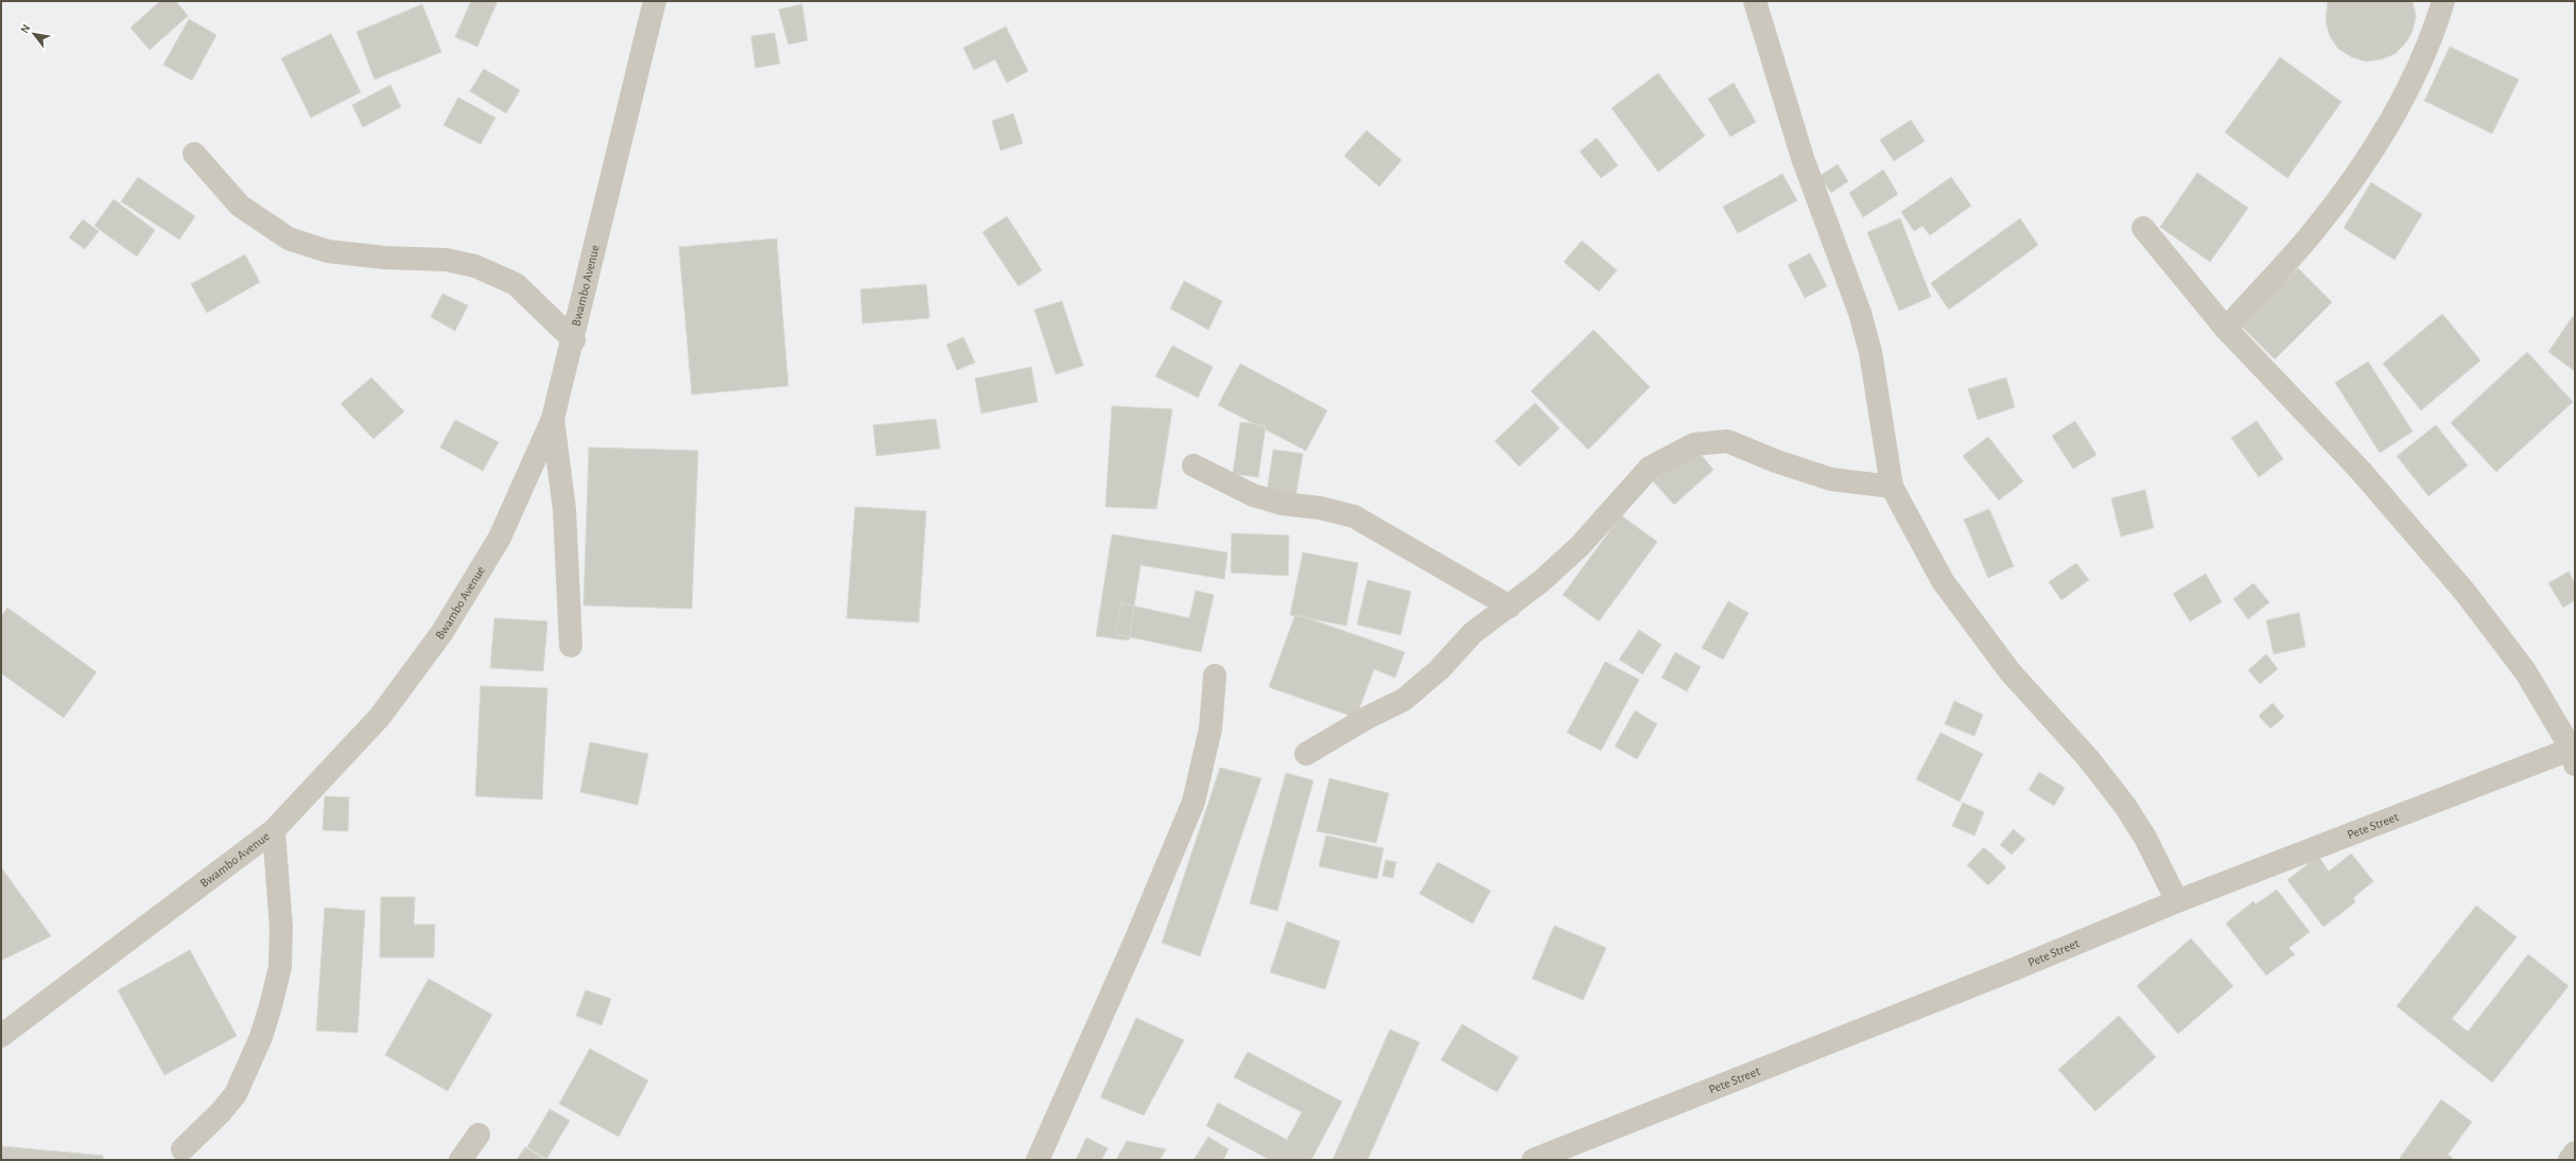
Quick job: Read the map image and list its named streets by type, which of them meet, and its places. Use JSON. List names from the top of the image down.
{
  "streets": {
    "street": ["Bwambo Avenue", "Pete Street"]
  },
  "north": "top left"
}
